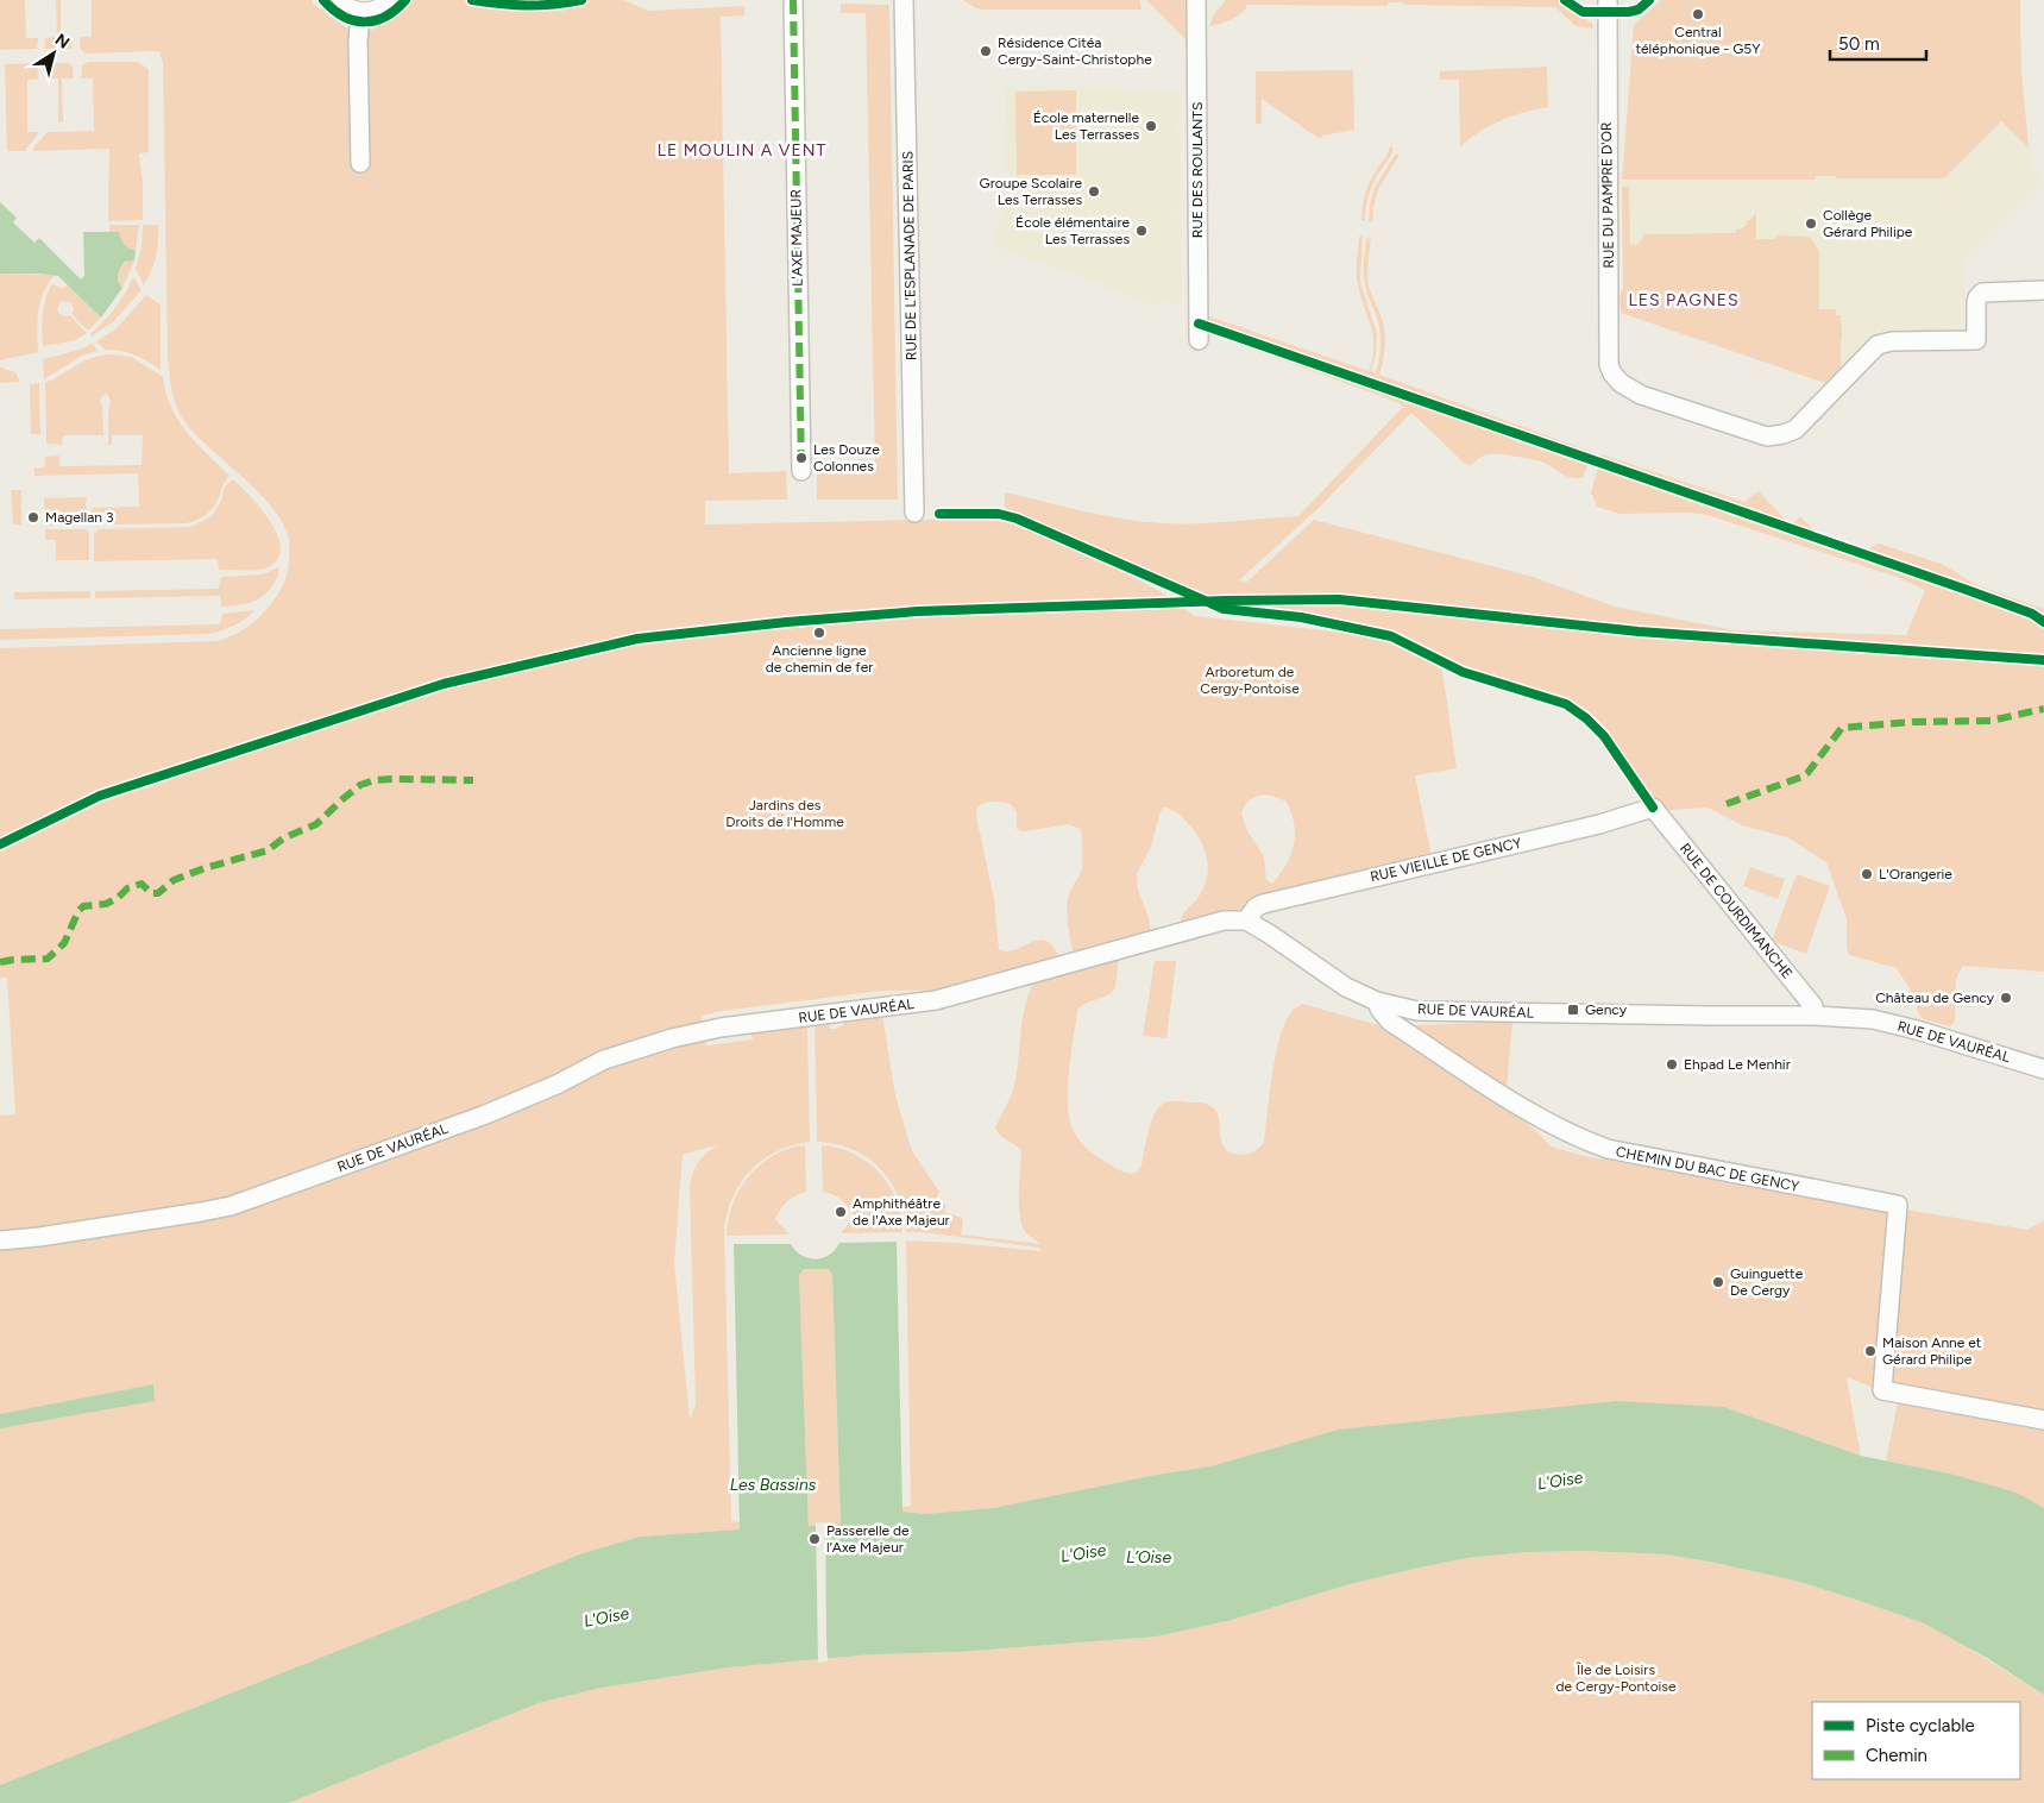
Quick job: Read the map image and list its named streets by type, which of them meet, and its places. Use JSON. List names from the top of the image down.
{
  "streets": {
    "street": [
      "RUE DES ROULANTS",
      "RUE DU PAMPRE D'OR",
      "L'AXE MAJEUR",
      "RUE DE L'ESPLANADE DE PARIS",
      "RUE VIEILLE DE GENCY",
      "RUE DE COURDIMANCHE",
      "RUE DE VAURÉAL",
      "CHEMIN DU BAC DE GENCY"
    ]
  },
  "crossings": [
    ["RUE VIEILLE DE GENCY", "RUE DE COURDIMANCHE"],
    ["RUE VIEILLE DE GENCY", "RUE DE VAURÉAL"],
    ["RUE DE COURDIMANCHE", "RUE DE VAURÉAL"],
    ["RUE DE VAURÉAL", "CHEMIN DU BAC DE GENCY"]
  ],
  "districts": ["LE MOULIN A VENT", "LES PAGNES"],
  "water": ["L'Oise", "Les Bassins", "L’Oise"],
  "parks": ["Arboretum de Cergy‐Pontoise", "Jardins des Droits de l'Homme", "Île de Loisirs de Cergy-Pontoise"],
  "places": {
    "other": [
      "Central téléphonique - G5Y",
      "Résidence Citéa Cergy-Saint-Christophe",
      "École maternelle Les Terrasses",
      "Groupe Scolaire Les Terrasses",
      "Collège Gérard Philipe",
      "École élémentaire Les Terrasses",
      "Les Douze Colonnes",
      "Magellan 3",
      "Ancienne ligne de chemin de fer",
      "L'Orangerie",
      "Château de Gency",
      "Ehpad Le Menhir",
      "Amphithéâtre de l'Axe Majeur",
      "Guinguette De Cergy",
      "Maison Anne et Gérard Philipe",
      "Passerelle de l’Axe Majeur"
    ],
    "transit": ["Gency"]
  },
  "legend": ["Piste cyclable", "Chemin"],
  "scale_bar": "50 m",
  "north": "top right"
}
